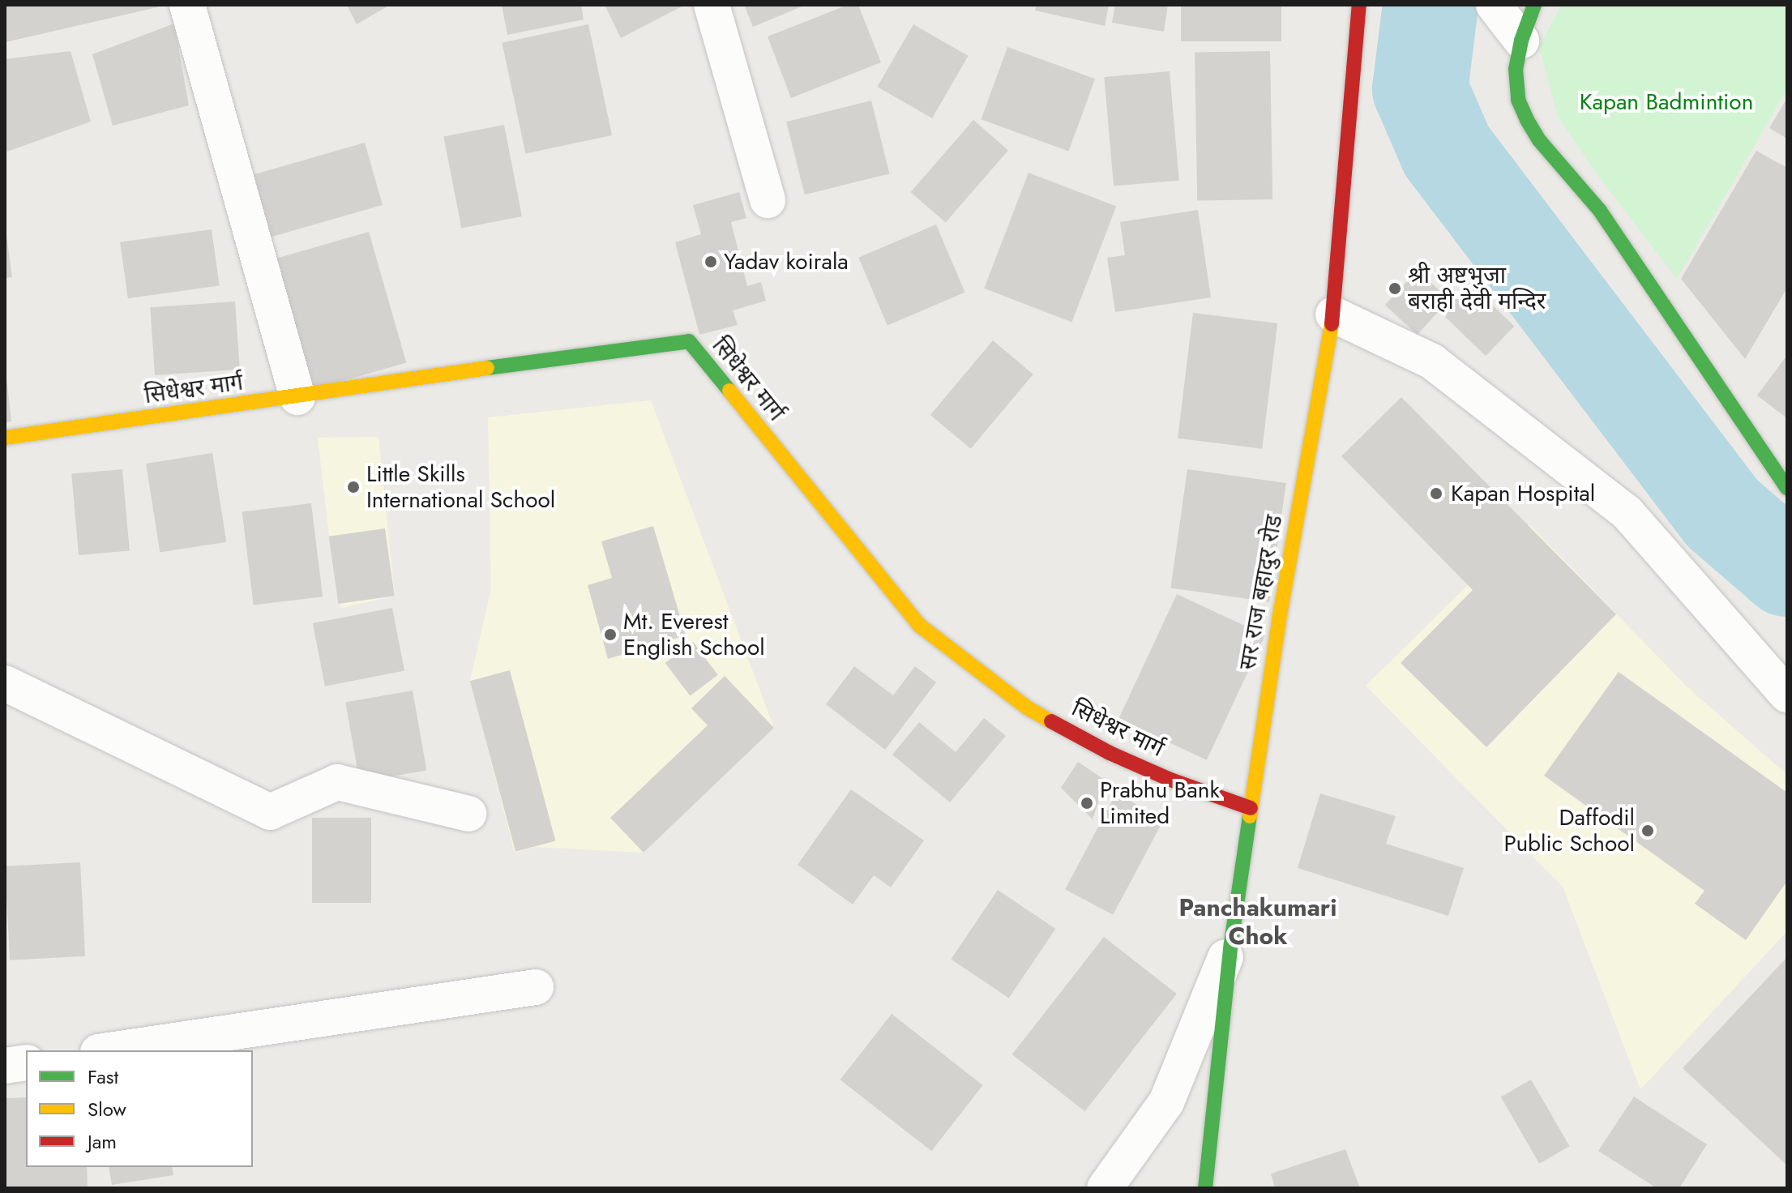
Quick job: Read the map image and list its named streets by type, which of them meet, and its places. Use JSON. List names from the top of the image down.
{
  "streets": {
    "street": ["सिधेश्वर मार्ग", "सर राज बहादुर रोड"]
  },
  "crossings": [
    ["सिधेश्वर मार्ग", "सर राज बहादुर रोड"]
  ],
  "districts": ["Panchakumari Chok"],
  "parks": ["Kapan Badmintion"],
  "places": [
    "Yadav koirala",
    "श्री अष्टभुजा बराही देवी मन्दिर",
    "Little Skills International School",
    "Kapan Hospital",
    "Mt. Everest English School",
    "Prabhu Bank Limited",
    "Daffodil Public School"
  ],
  "legend": ["Fast", "Slow", "Jam"]
}
